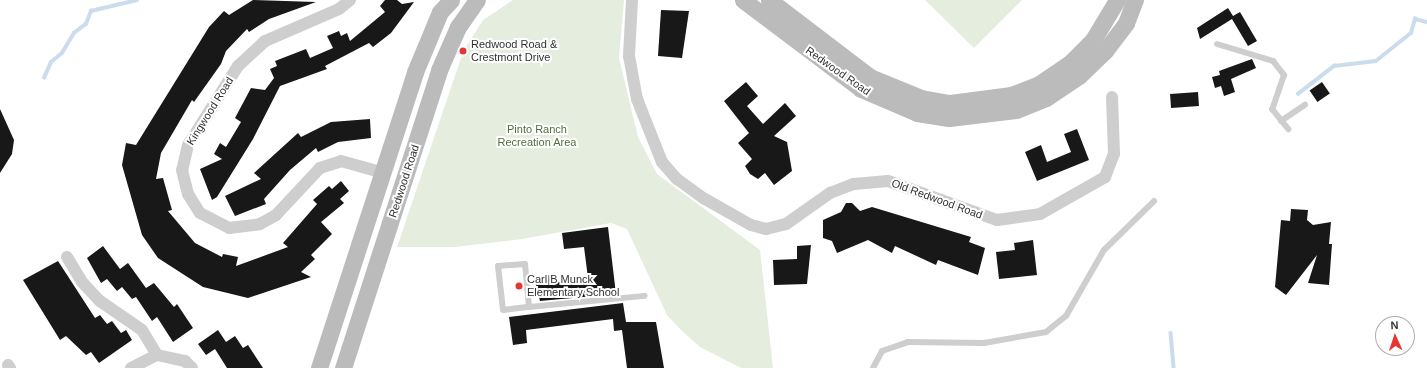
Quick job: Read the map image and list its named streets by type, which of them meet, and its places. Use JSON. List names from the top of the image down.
{
  "streets": {
    "main road": ["Redwood Road"],
    "street": ["Kingwood Road", "Old Redwood Road"]
  },
  "crossings": [
    ["Redwood Road", "Kingwood Road"]
  ],
  "parks": ["Pinto Ranch Recreation Area"],
  "places": ["Redwood Road & Crestmont Drive", "Carl B Munck Elementary School"],
  "north": "top"
}
